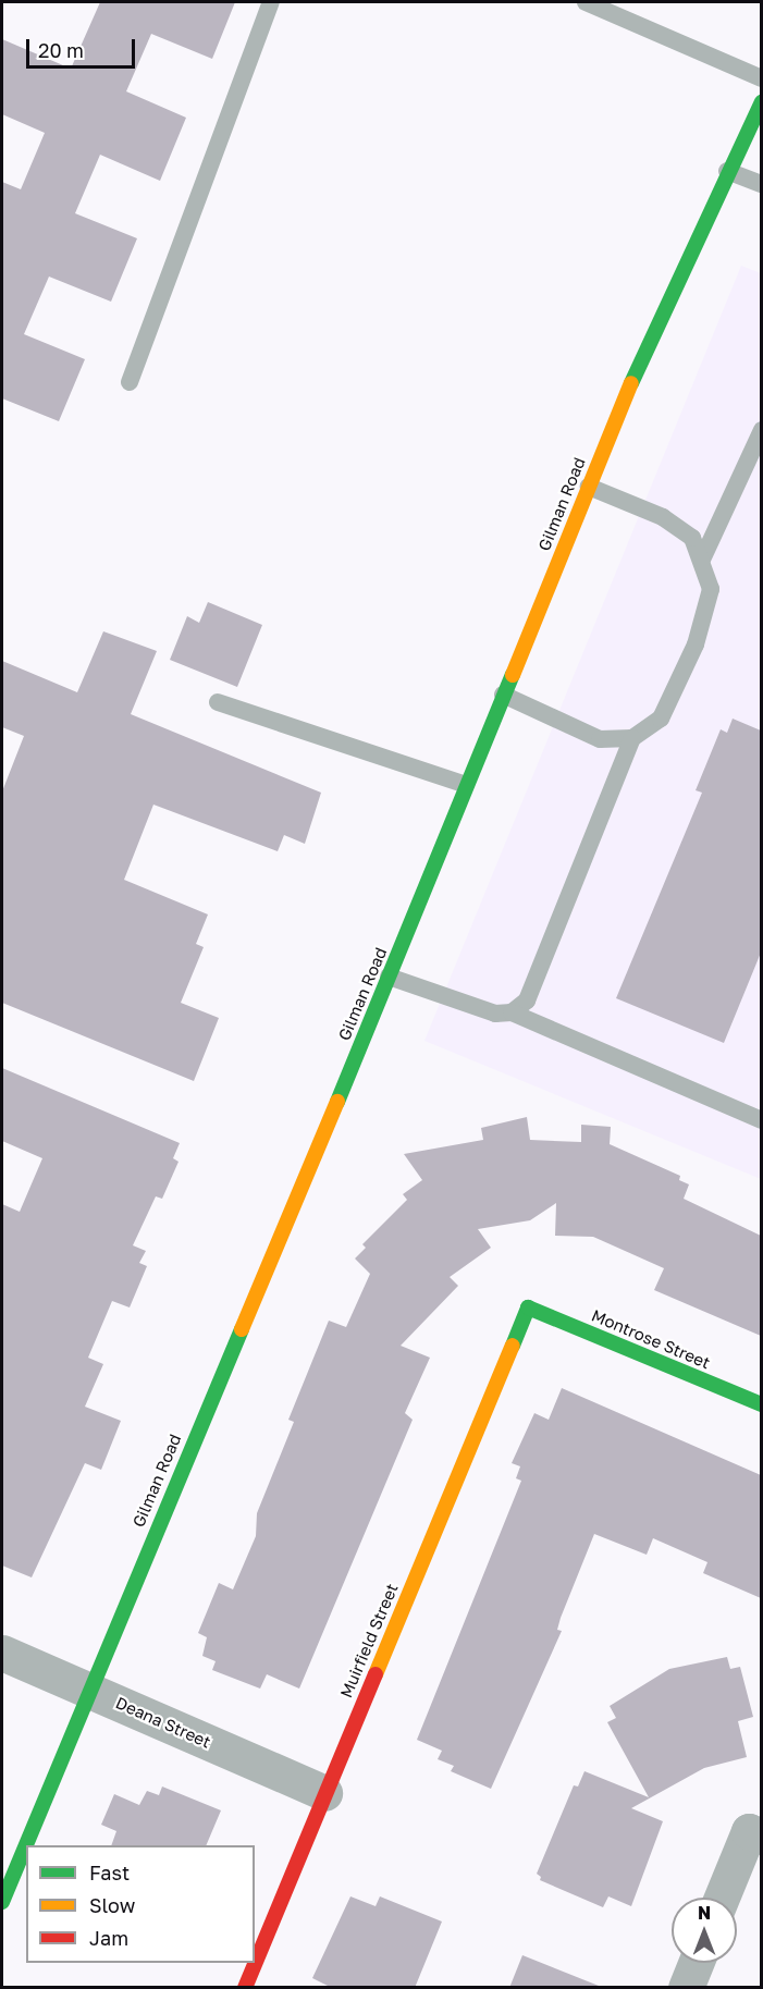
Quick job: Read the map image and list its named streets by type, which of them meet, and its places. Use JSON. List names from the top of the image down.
{
  "streets": {
    "street": [
      "Gilman Road",
      "Montrose Street",
      "Muirfield Street",
      "Deana Street"
    ]
  },
  "crossings": [
    ["Gilman Road", "Deana Street"],
    ["Montrose Street", "Muirfield Street"],
    ["Muirfield Street", "Deana Street"]
  ],
  "legend": ["Fast", "Slow", "Jam"],
  "scale_bar": "20 m",
  "north": "top"
}
